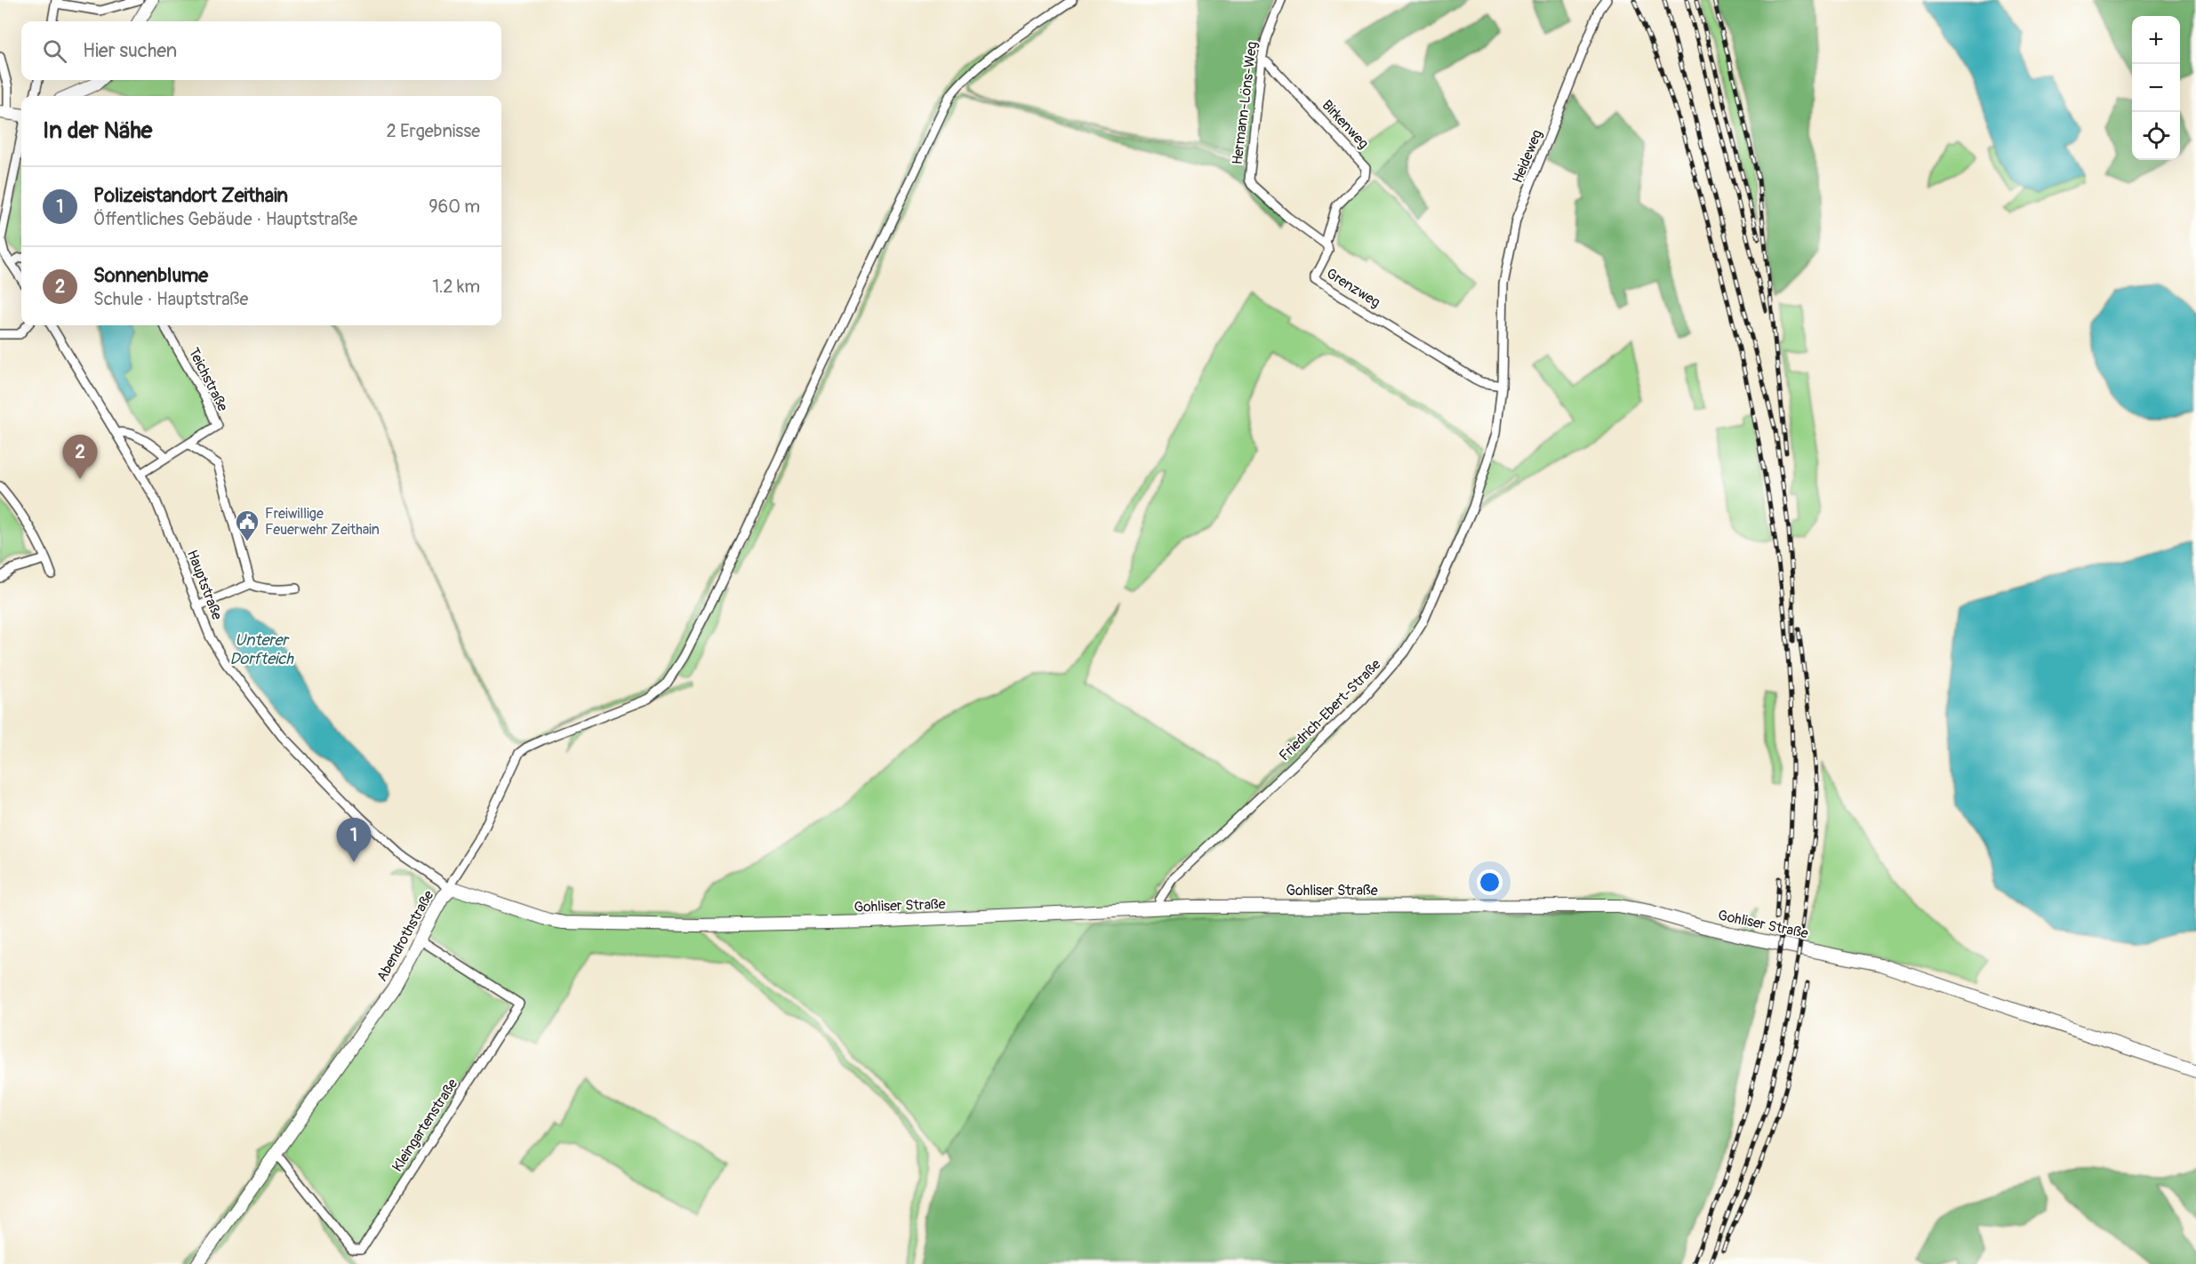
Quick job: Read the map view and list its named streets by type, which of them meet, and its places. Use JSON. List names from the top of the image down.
{
  "streets": {
    "main road": ["Gohliser Straße", "Abendrothstraße"],
    "street": [
      "Hermann-Löns-Weg",
      "Birkenweg",
      "Heideweg",
      "Grenzweg",
      "Teichstraße",
      "Hauptstraße",
      "Friedrich-Ebert-Straße",
      "Kleingartenstraße"
    ]
  },
  "crossings": [
    ["Hermann-Löns-Weg", "Birkenweg"],
    ["Hermann-Löns-Weg", "Grenzweg"],
    ["Birkenweg", "Grenzweg"],
    ["Heideweg", "Friedrich-Ebert-Straße"],
    ["Grenzweg", "Friedrich-Ebert-Straße"],
    ["Teichstraße", "Hauptstraße"],
    ["Hauptstraße", "Gohliser Straße"],
    ["Hauptstraße", "Abendrothstraße"],
    ["Friedrich-Ebert-Straße", "Gohliser Straße"],
    ["Gohliser Straße", "Abendrothstraße"],
    ["Abendrothstraße", "Kleingartenstraße"]
  ],
  "water": ["Unterer Dorfteich"],
  "places": {
    "public building": ["Freiwillige Feuerwehr Zeithain"]
  },
  "page": {
    "map_buttons": ["+", "−"],
    "search": "Hier suchen",
    "heading": ["In der Nähe", "2 Ergebnisse"],
    "list": [
      {
        "mark": "1",
        "name": "Polizeistandort Zeithain",
        "note": "Öffentliches Gebäude · Hauptstraße",
        "value": "960 m"
      },
      {
        "mark": "2",
        "name": "Sonnenblume",
        "note": "Schule · Hauptstraße",
        "value": "1.2 km"
      }
    ],
    "pins": ["2", "1"]
  }
}
